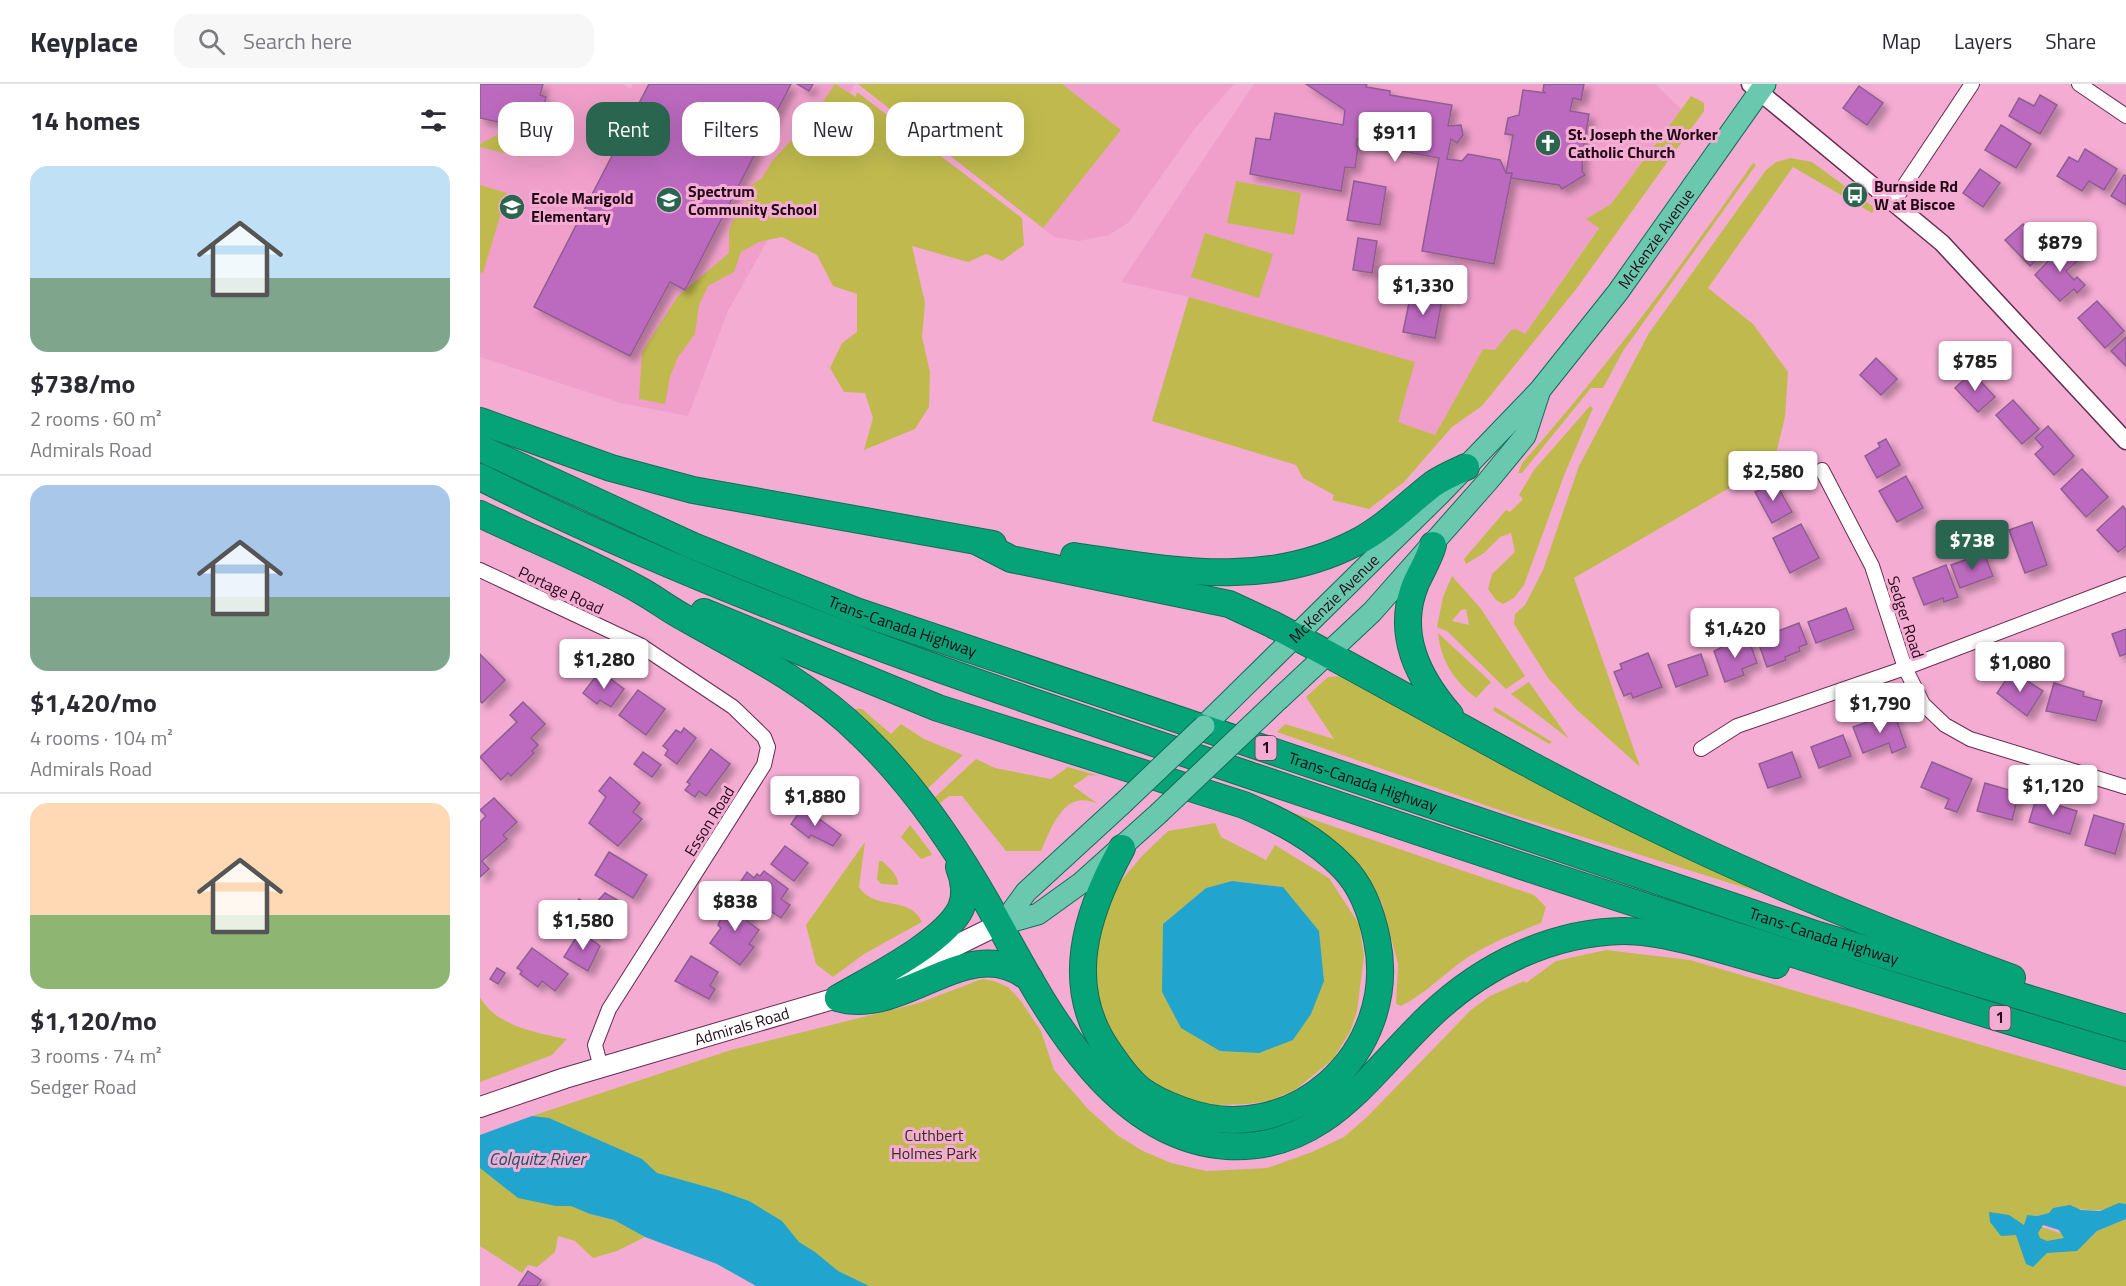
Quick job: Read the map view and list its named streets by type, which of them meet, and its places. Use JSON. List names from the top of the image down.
{
  "streets": {
    "highway": ["Trans-Canada Highway", "1"],
    "main road": ["McKenzie Avenue", "Admirals Road"],
    "street": ["Portage Road", "Sedger Road", "Esson Road"]
  },
  "crossings": [
    ["McKenzie Avenue", "Admirals Road"],
    ["Portage Road", "Esson Road"],
    ["Esson Road", "Admirals Road"]
  ],
  "water": ["Colquitz River"],
  "parks": ["Cuthbert Holmes Park"],
  "places": {
    "church": ["St. Joseph the Worker Catholic Church"],
    "bus stop": ["Burnside Rd W at Biscoe"],
    "school or university": ["Spectrum Community School", "Ecole Marigold Elementary"]
  },
  "page": {
    "header": "Keyplace",
    "search": "Search here",
    "nav": ["Map", "Layers", "Share"],
    "heading": "14 homes",
    "chip": [
      "Buy",
      "Rent",
      "Filters",
      "New",
      "Apartment"
    ],
    "price": [
      "$911",
      "$879",
      "$1,330",
      "$785",
      "$2,580",
      "$738",
      "$1,420",
      "$1,280",
      "$1,080",
      "$1,790",
      "$1,120",
      "$1,880",
      "$838",
      "$1,580"
    ],
    "list": [
      {
        "name": "$738/mo",
        "note": "2 rooms · 60 m² · Admirals Road"
      },
      {
        "name": "$1,420/mo",
        "note": "4 rooms · 104 m² · Admirals Road"
      },
      {
        "name": "$1,120/mo",
        "note": "3 rooms · 74 m² · Sedger Road"
      }
    ]
  }
}
